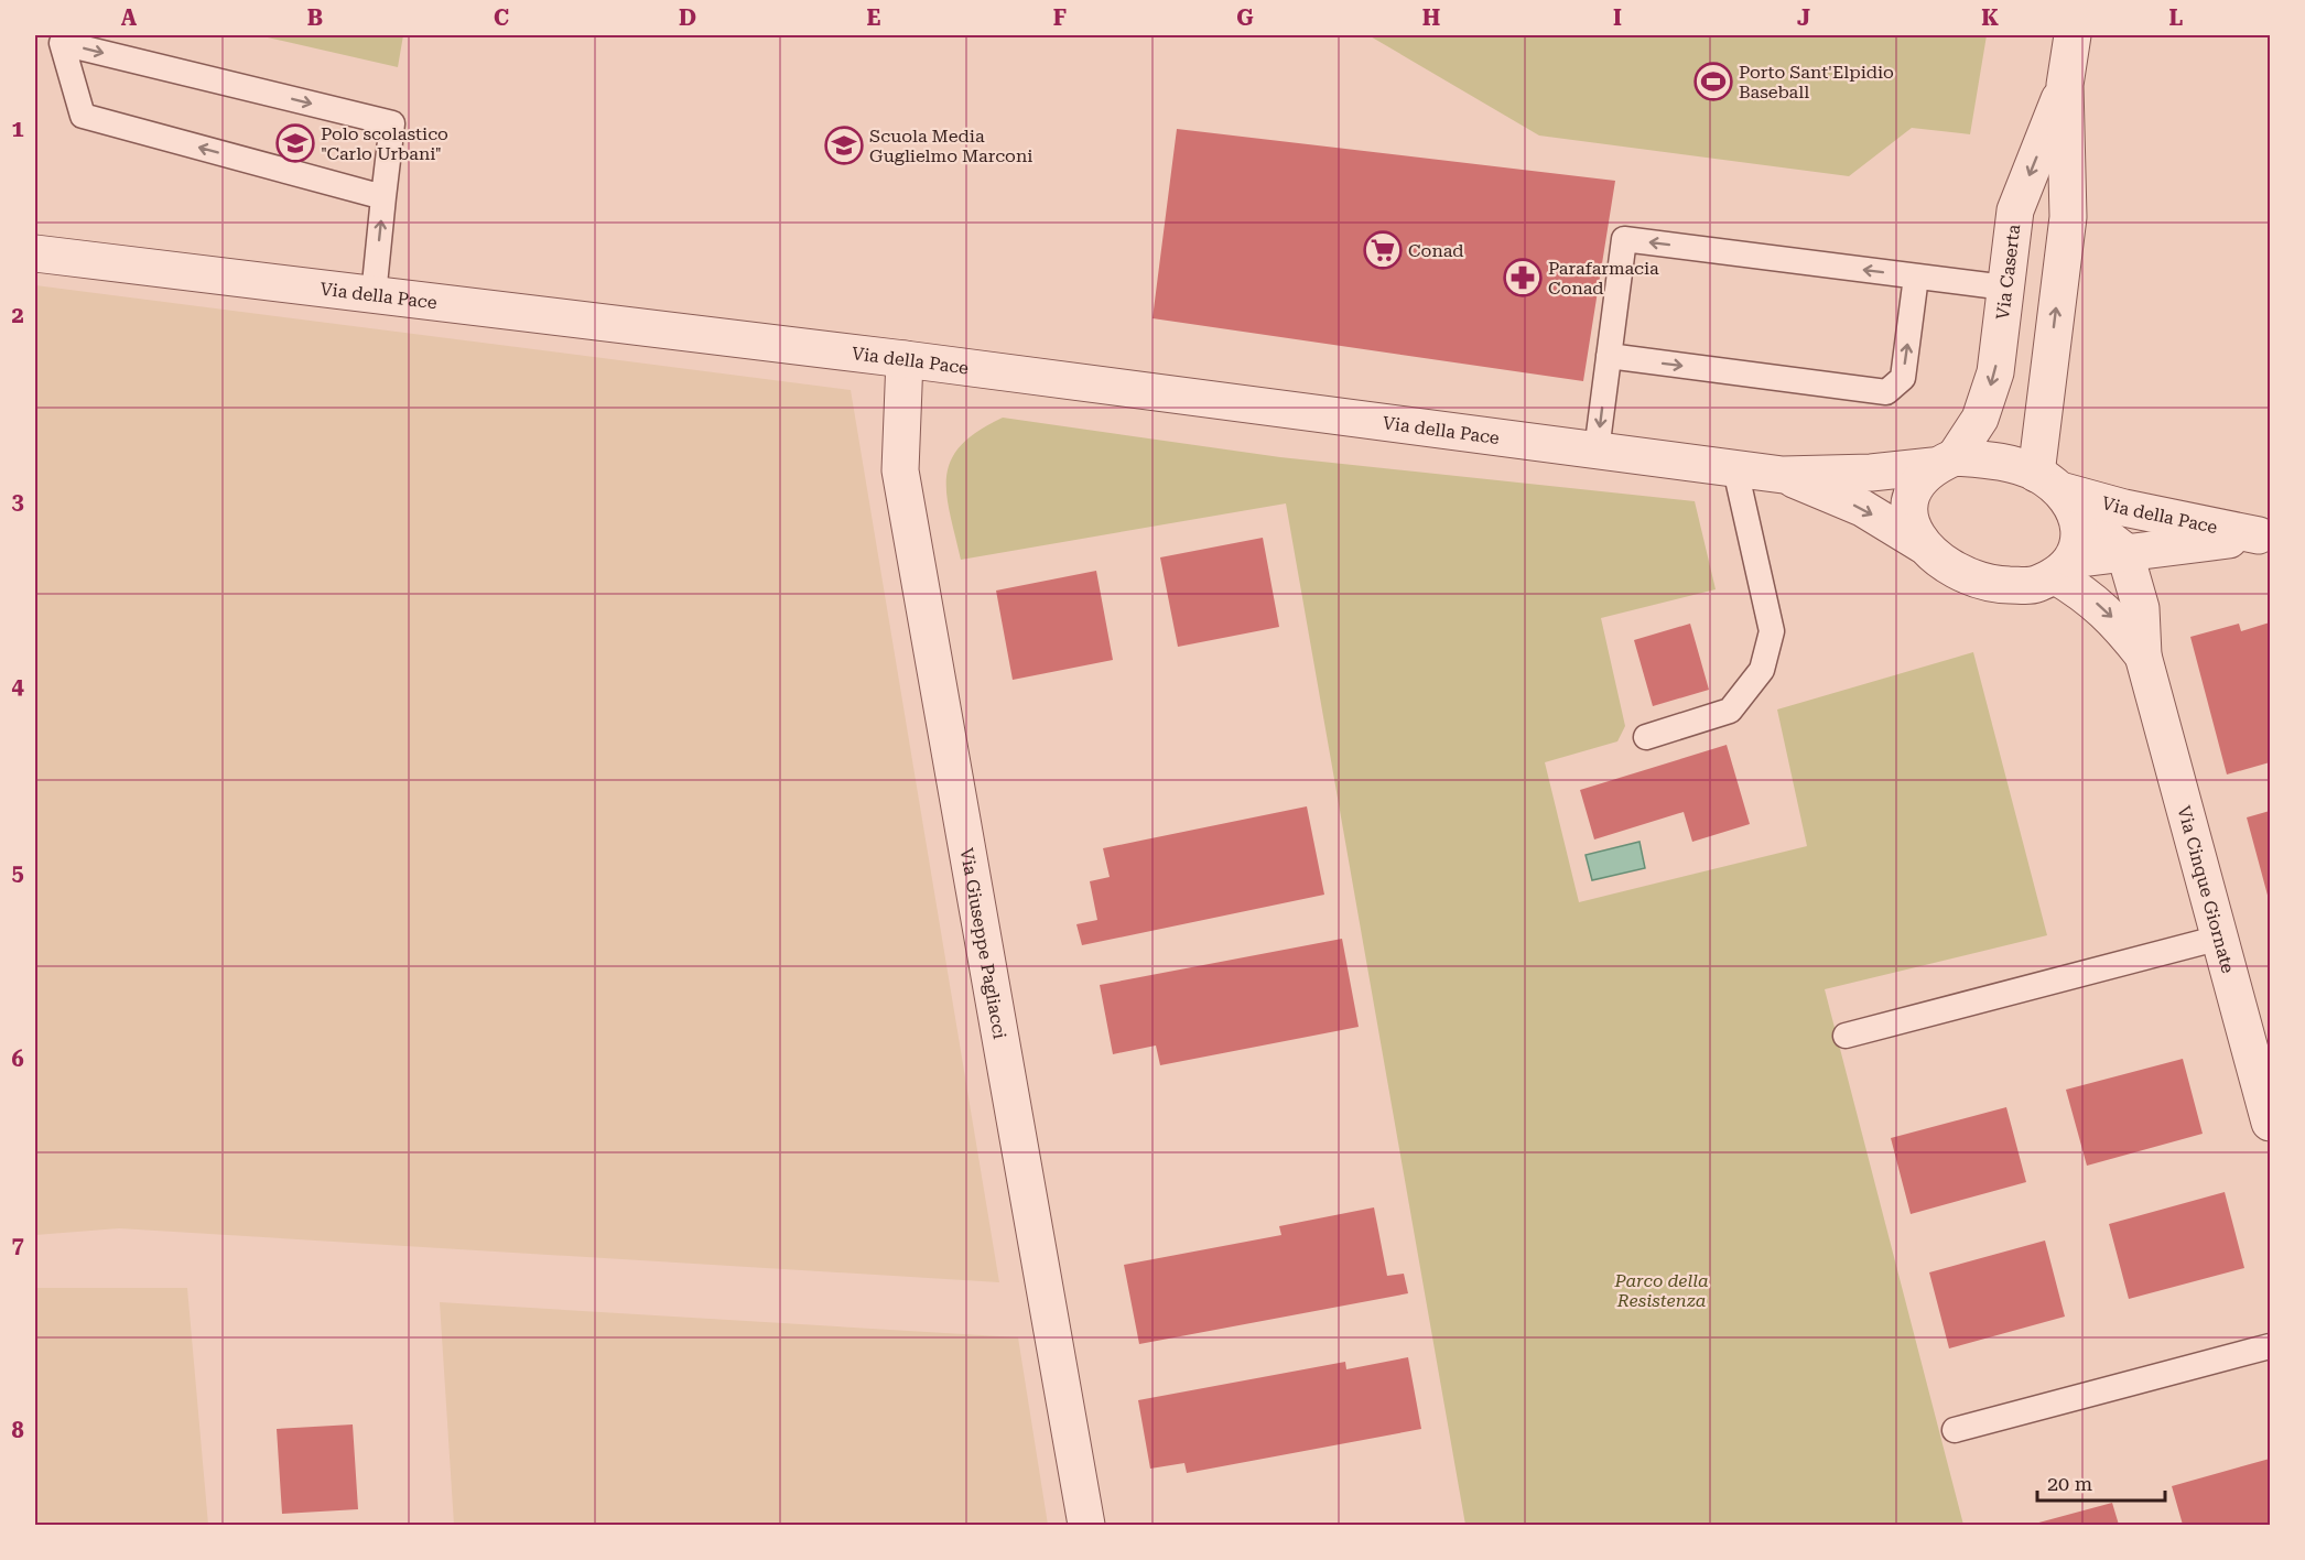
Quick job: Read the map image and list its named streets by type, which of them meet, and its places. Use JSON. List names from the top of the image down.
{
  "streets": {
    "street": [
      "Via Caserta",
      "Via della Pace",
      "Via Cinque Giornate",
      "Via Giuseppe Pagliacci"
    ]
  },
  "crossings": [
    ["Via Caserta", "Via della Pace"],
    ["Via Caserta", "Via Cinque Giornate"],
    ["Via della Pace", "Via Cinque Giornate"],
    ["Via della Pace", "Via Giuseppe Pagliacci"]
  ],
  "parks": ["Parco della Resistenza"],
  "places": {
    "sports": ["Porto Sant'Elpidio Baseball"],
    "school or university": ["Polo scolastico \"Carlo Urbani\"", "Scuola Media Guglielmo Marconi"],
    "supermarket": ["Conad"],
    "pharmacy": ["Parafarmacia Conad"]
  },
  "scale_bar": "20 m",
  "grid": {
    "columns": [
      "A",
      "B",
      "C",
      "D",
      "E",
      "F",
      "G",
      "H",
      "I",
      "J",
      "K",
      "L"
    ],
    "rows": [
      "1",
      "2",
      "3",
      "4",
      "5",
      "6",
      "7",
      "8"
    ]
  }
}
